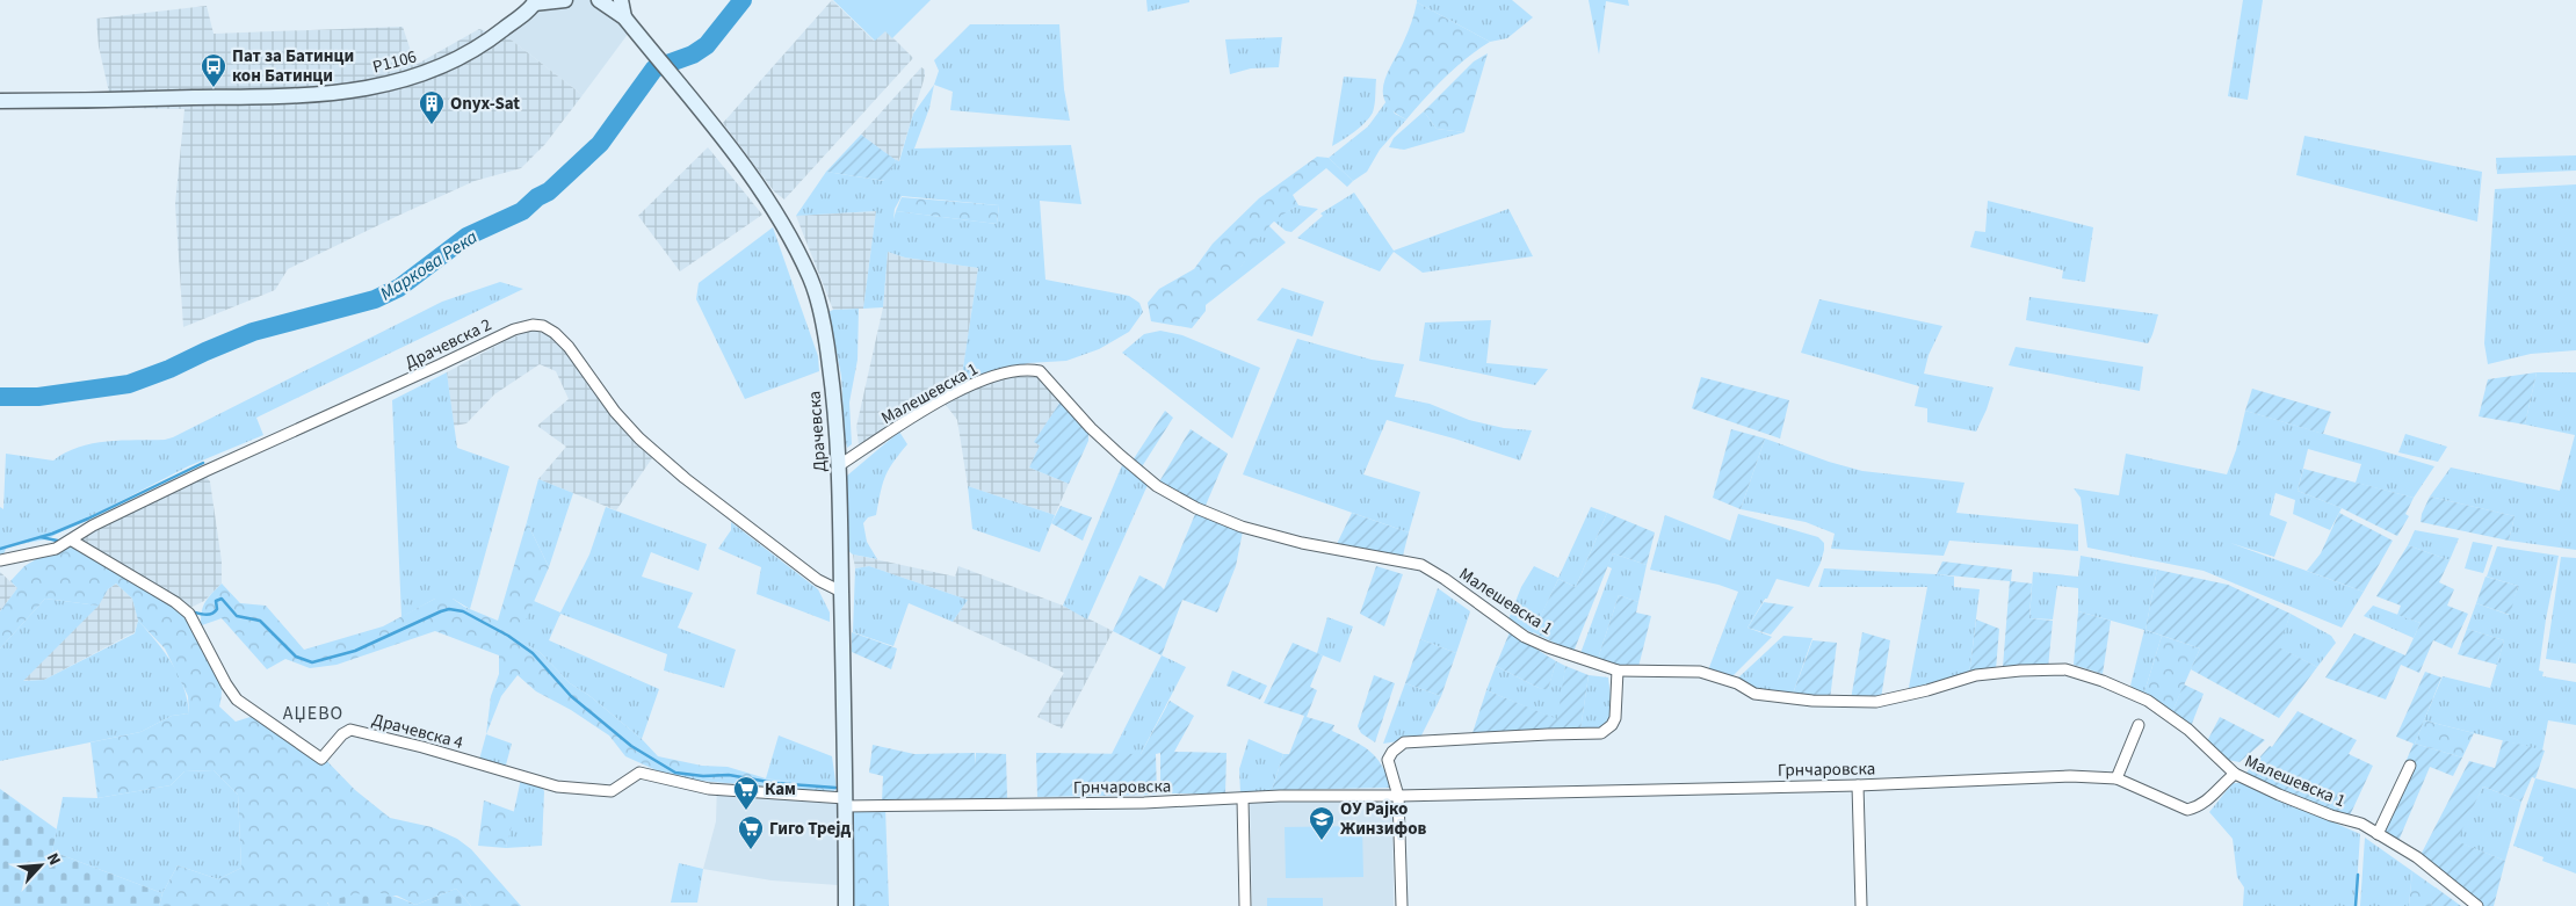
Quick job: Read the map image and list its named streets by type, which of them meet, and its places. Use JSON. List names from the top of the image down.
{
  "streets": {
    "main road": ["P1106", "Драчевска"],
    "street": [
      "Драчевска 2",
      "Малешевска 1",
      "Драчевска 4",
      "Грнчаровска"
    ]
  },
  "crossings": [
    ["Драчевска 2", "Драчевска"],
    ["Драчевска 2", "Драчевска 4"],
    ["Малешевска 1", "Драчевска"],
    ["Малешевска 1", "Грнчаровска"],
    ["Драчевска", "Драчевска 4"],
    ["Драчевска", "Грнчаровска"],
    ["Драчевска 4", "Грнчаровска"]
  ],
  "districts": ["АЏЕВО"],
  "water": ["Маркова Река"],
  "places": {
    "bus stop": ["Пат за Батинци кон Батинци"],
    "building": ["Onyx-Sat"],
    "supermarket": ["Кам", "Гиго Трејд"],
    "school or university": ["ОУ Рајко Жинзифов"]
  },
  "north": "top right"
}
